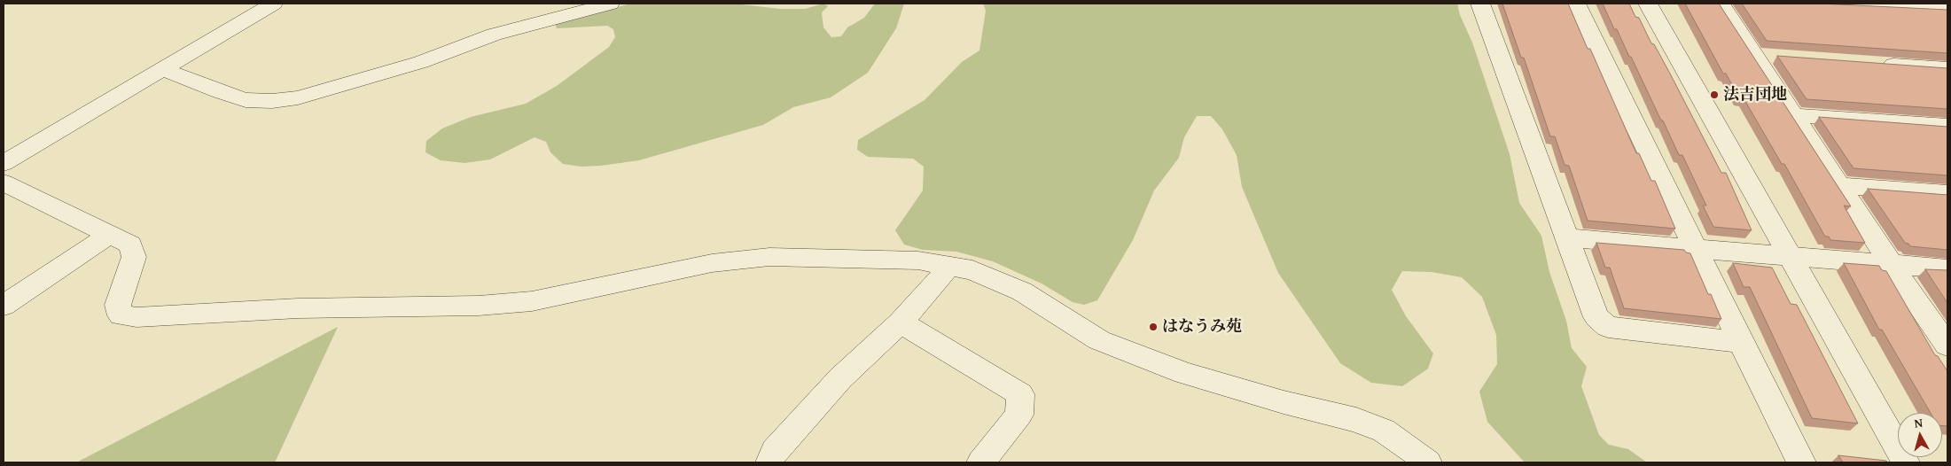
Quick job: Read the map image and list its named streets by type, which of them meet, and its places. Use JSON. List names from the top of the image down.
{
  "places": ["法吉団地", "はなうみ苑"],
  "north": "top"
}
